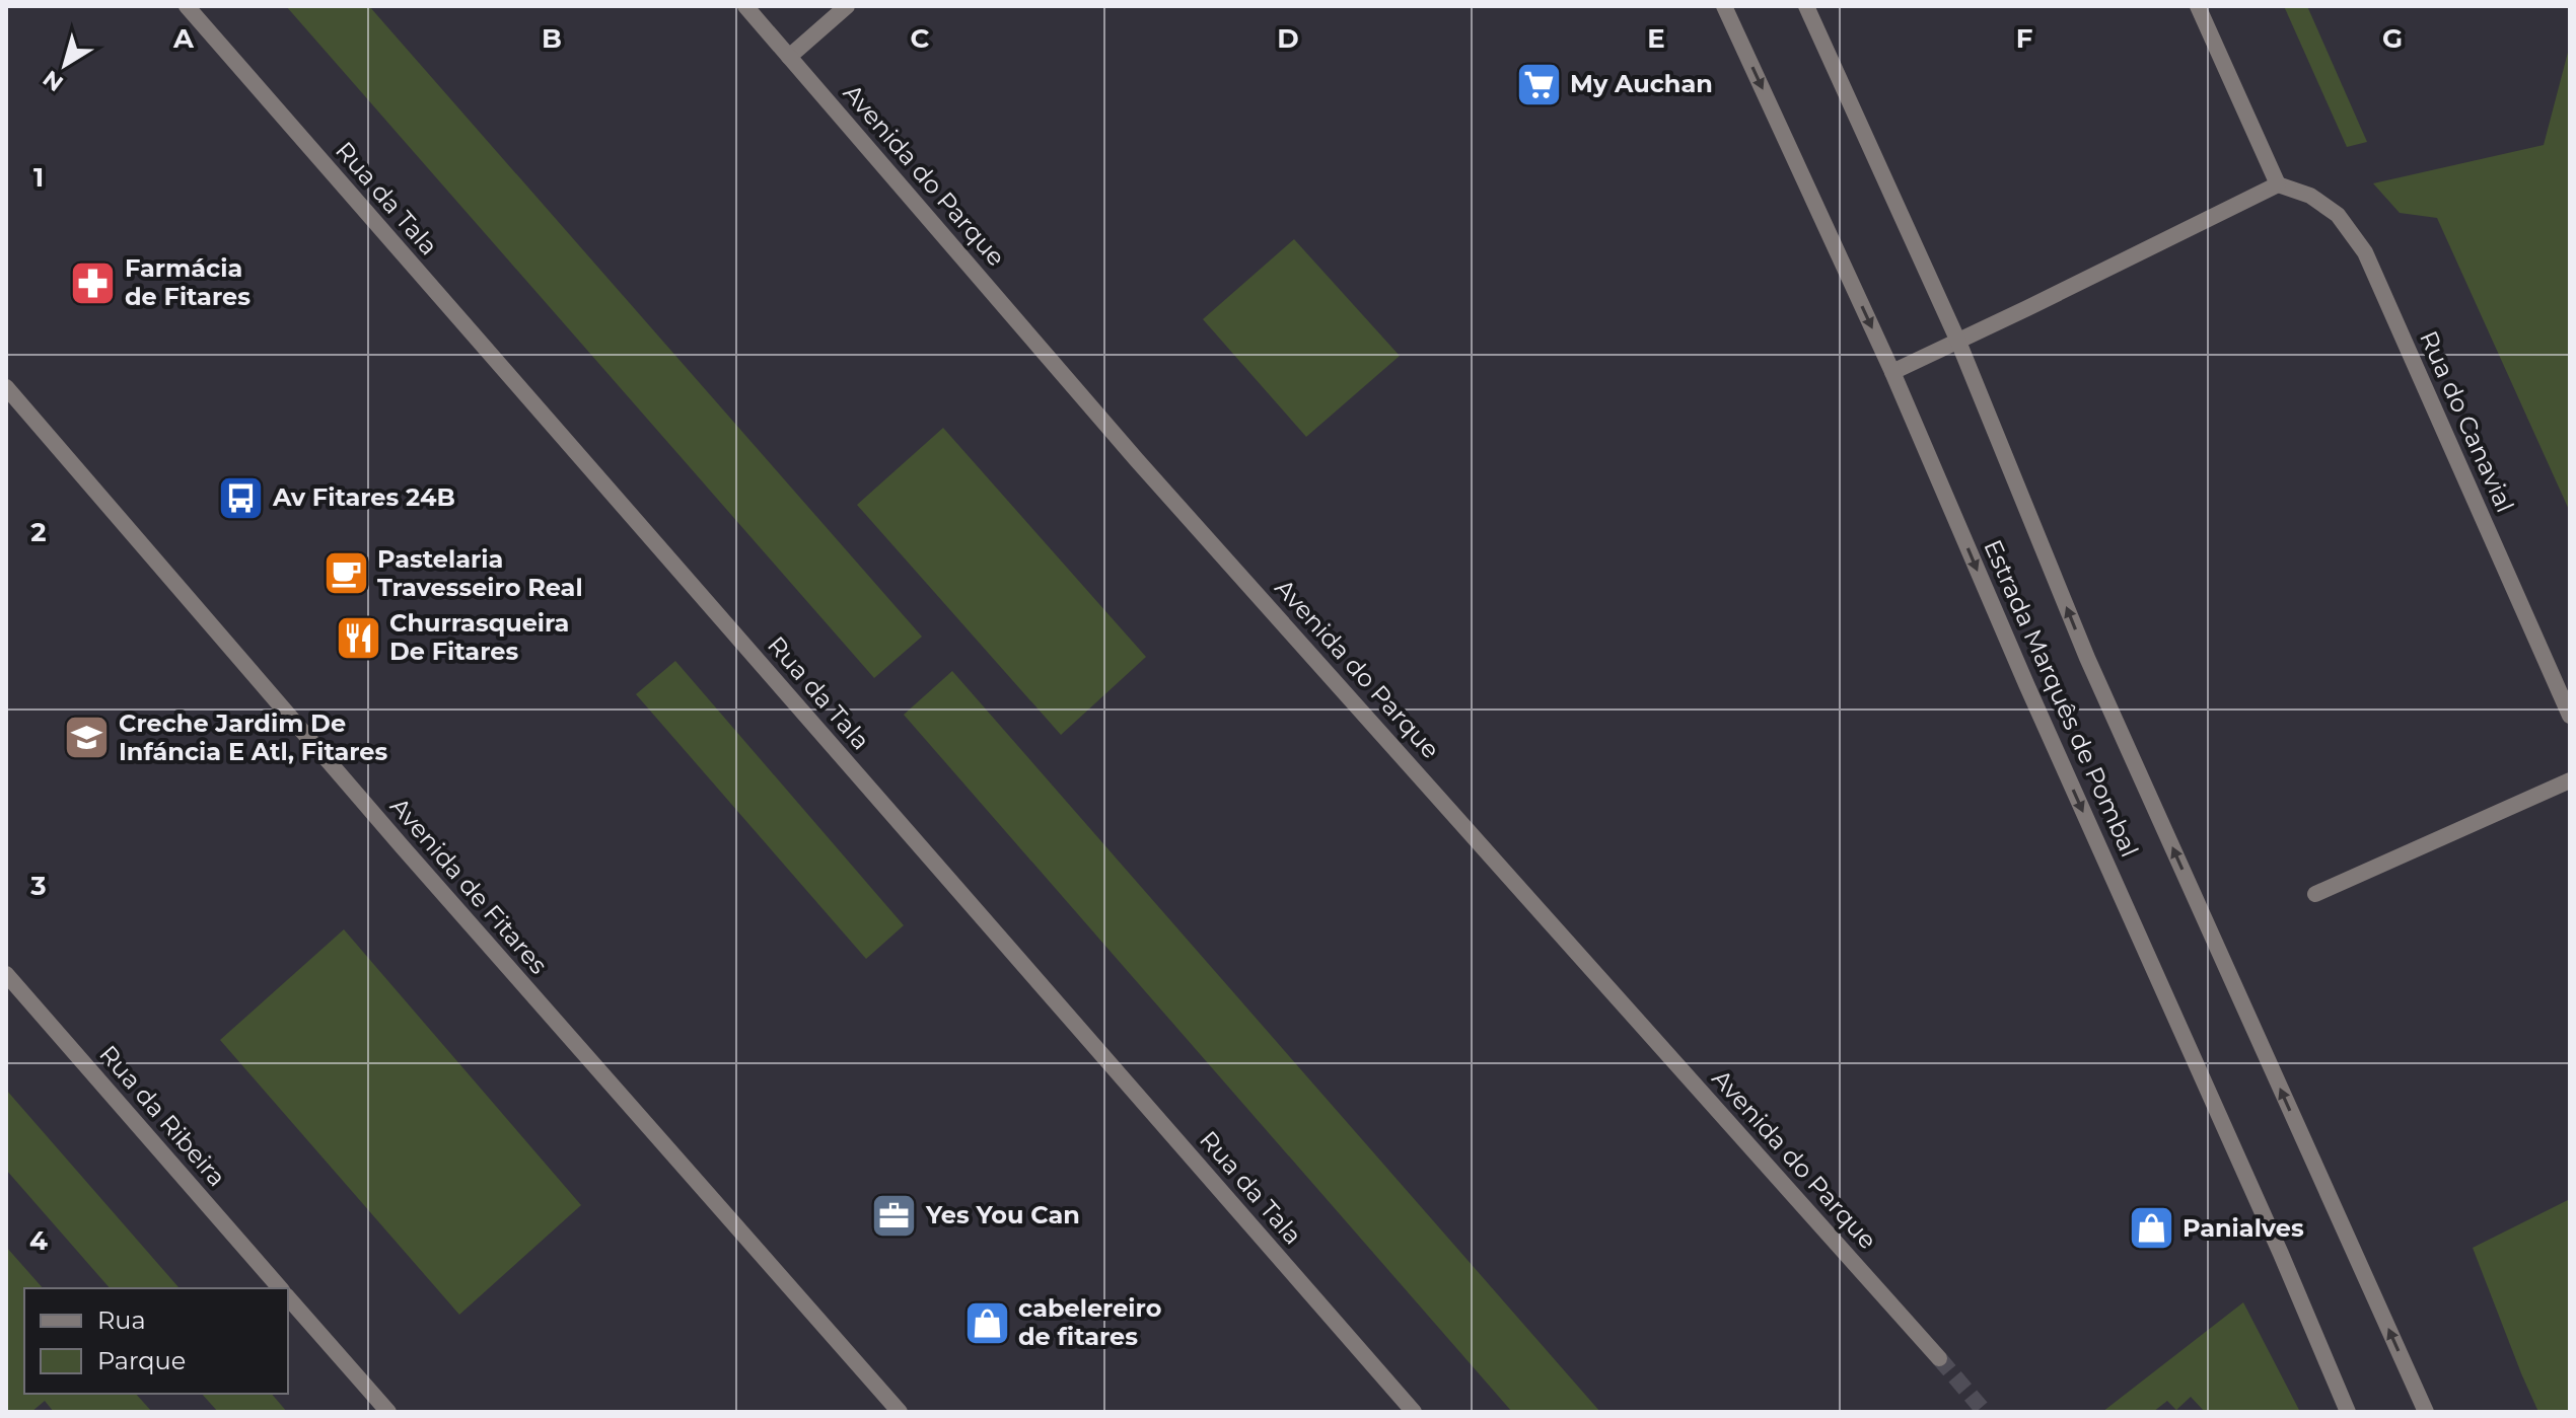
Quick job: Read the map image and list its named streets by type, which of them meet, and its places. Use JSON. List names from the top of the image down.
{
  "streets": {
    "street": [
      "Avenida do Parque",
      "Rua da Tala",
      "Rua do Canavial",
      "Estrada Marquês de Pombal",
      "Avenida de Fitares",
      "Rua da Ribeira"
    ]
  },
  "places": {
    "supermarket": ["My Auchan"],
    "pharmacy": ["Farmácia de Fitares"],
    "bus stop": ["Av Fitares 24B"],
    "cafe": ["Pastelaria Travesseiro Real"],
    "restaurant": ["Churrasqueira De Fitares"],
    "school or university": ["Creche Jardim De Infáncia E Atl, Fitares"],
    "office": ["Yes You Can"],
    "shop": ["Panialves", "cabelereiro de fitares"]
  },
  "legend": ["Rua", "Parque"],
  "north": "bottom left",
  "grid": {
    "columns": [
      "A",
      "B",
      "C",
      "D",
      "E",
      "F",
      "G"
    ],
    "rows": [
      "1",
      "2",
      "3",
      "4"
    ]
  }
}
